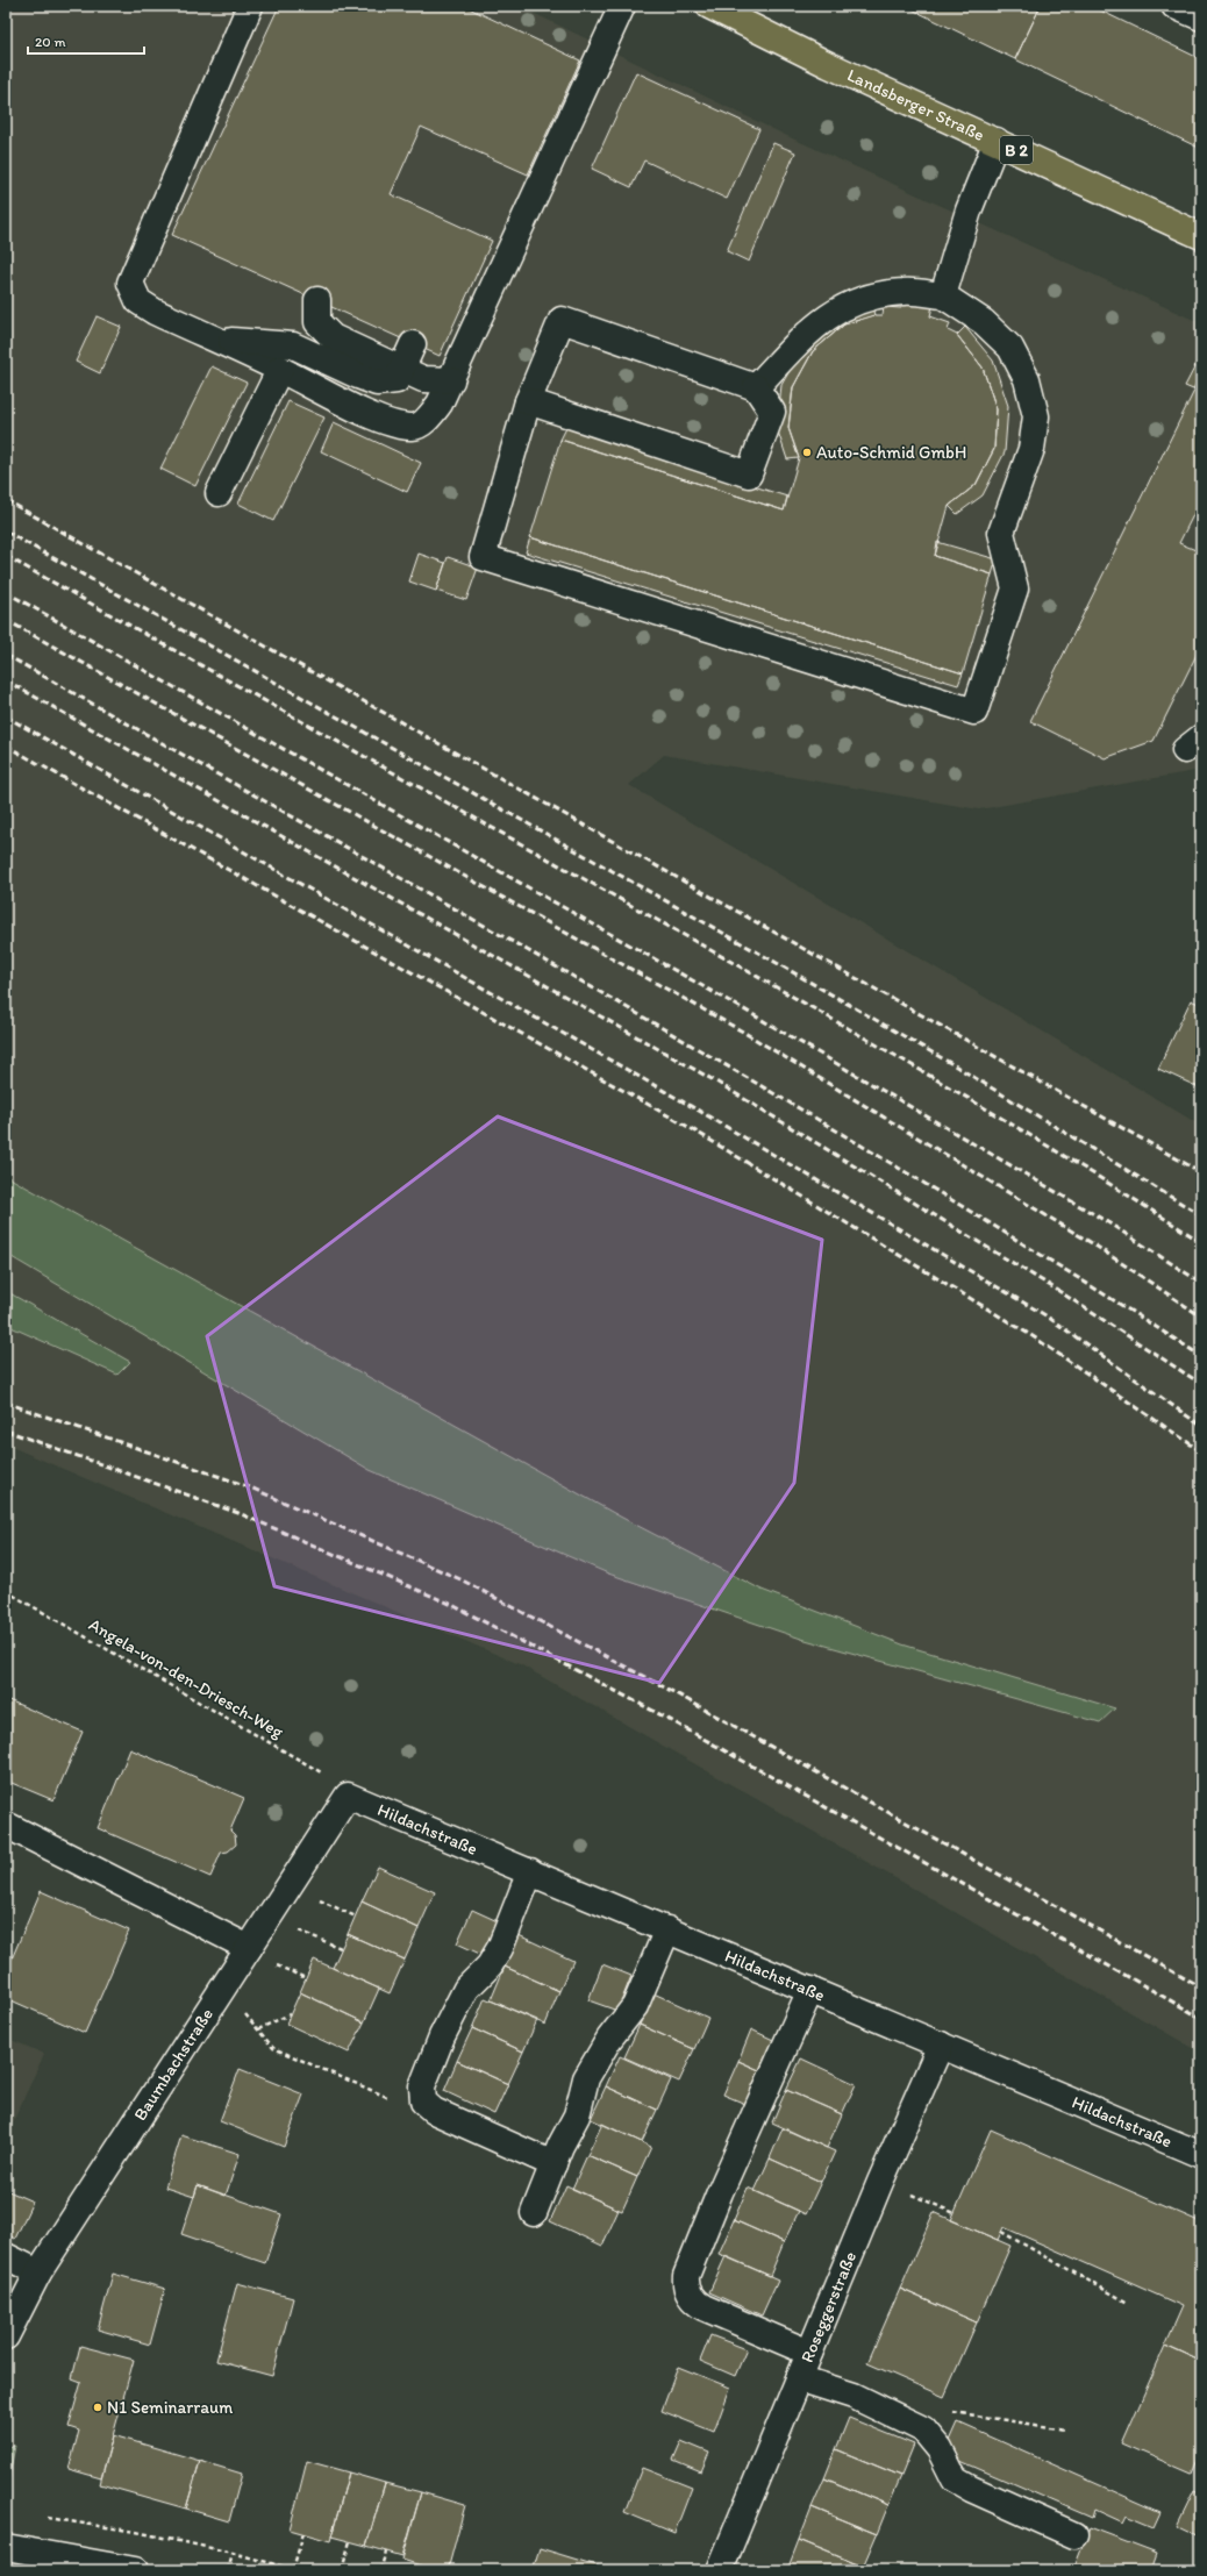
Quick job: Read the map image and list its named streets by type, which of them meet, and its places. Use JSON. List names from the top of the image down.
{
  "streets": {
    "main road": ["Landsberger Straße", "B 2"],
    "street": ["Hildachstraße", "Baumbachstraße", "Roseggerstraße"],
    "path": ["Angela-von-den-Driesch-Weg"]
  },
  "crossings": [
    ["Angela-von-den-Driesch-Weg", "Hildachstraße"],
    ["Angela-von-den-Driesch-Weg", "Baumbachstraße"],
    ["Hildachstraße", "Baumbachstraße"],
    ["Hildachstraße", "Roseggerstraße"]
  ],
  "places": ["Auto-Schmid GmbH", "N1 Seminarraum"],
  "scale_bar": "20 m"
}
